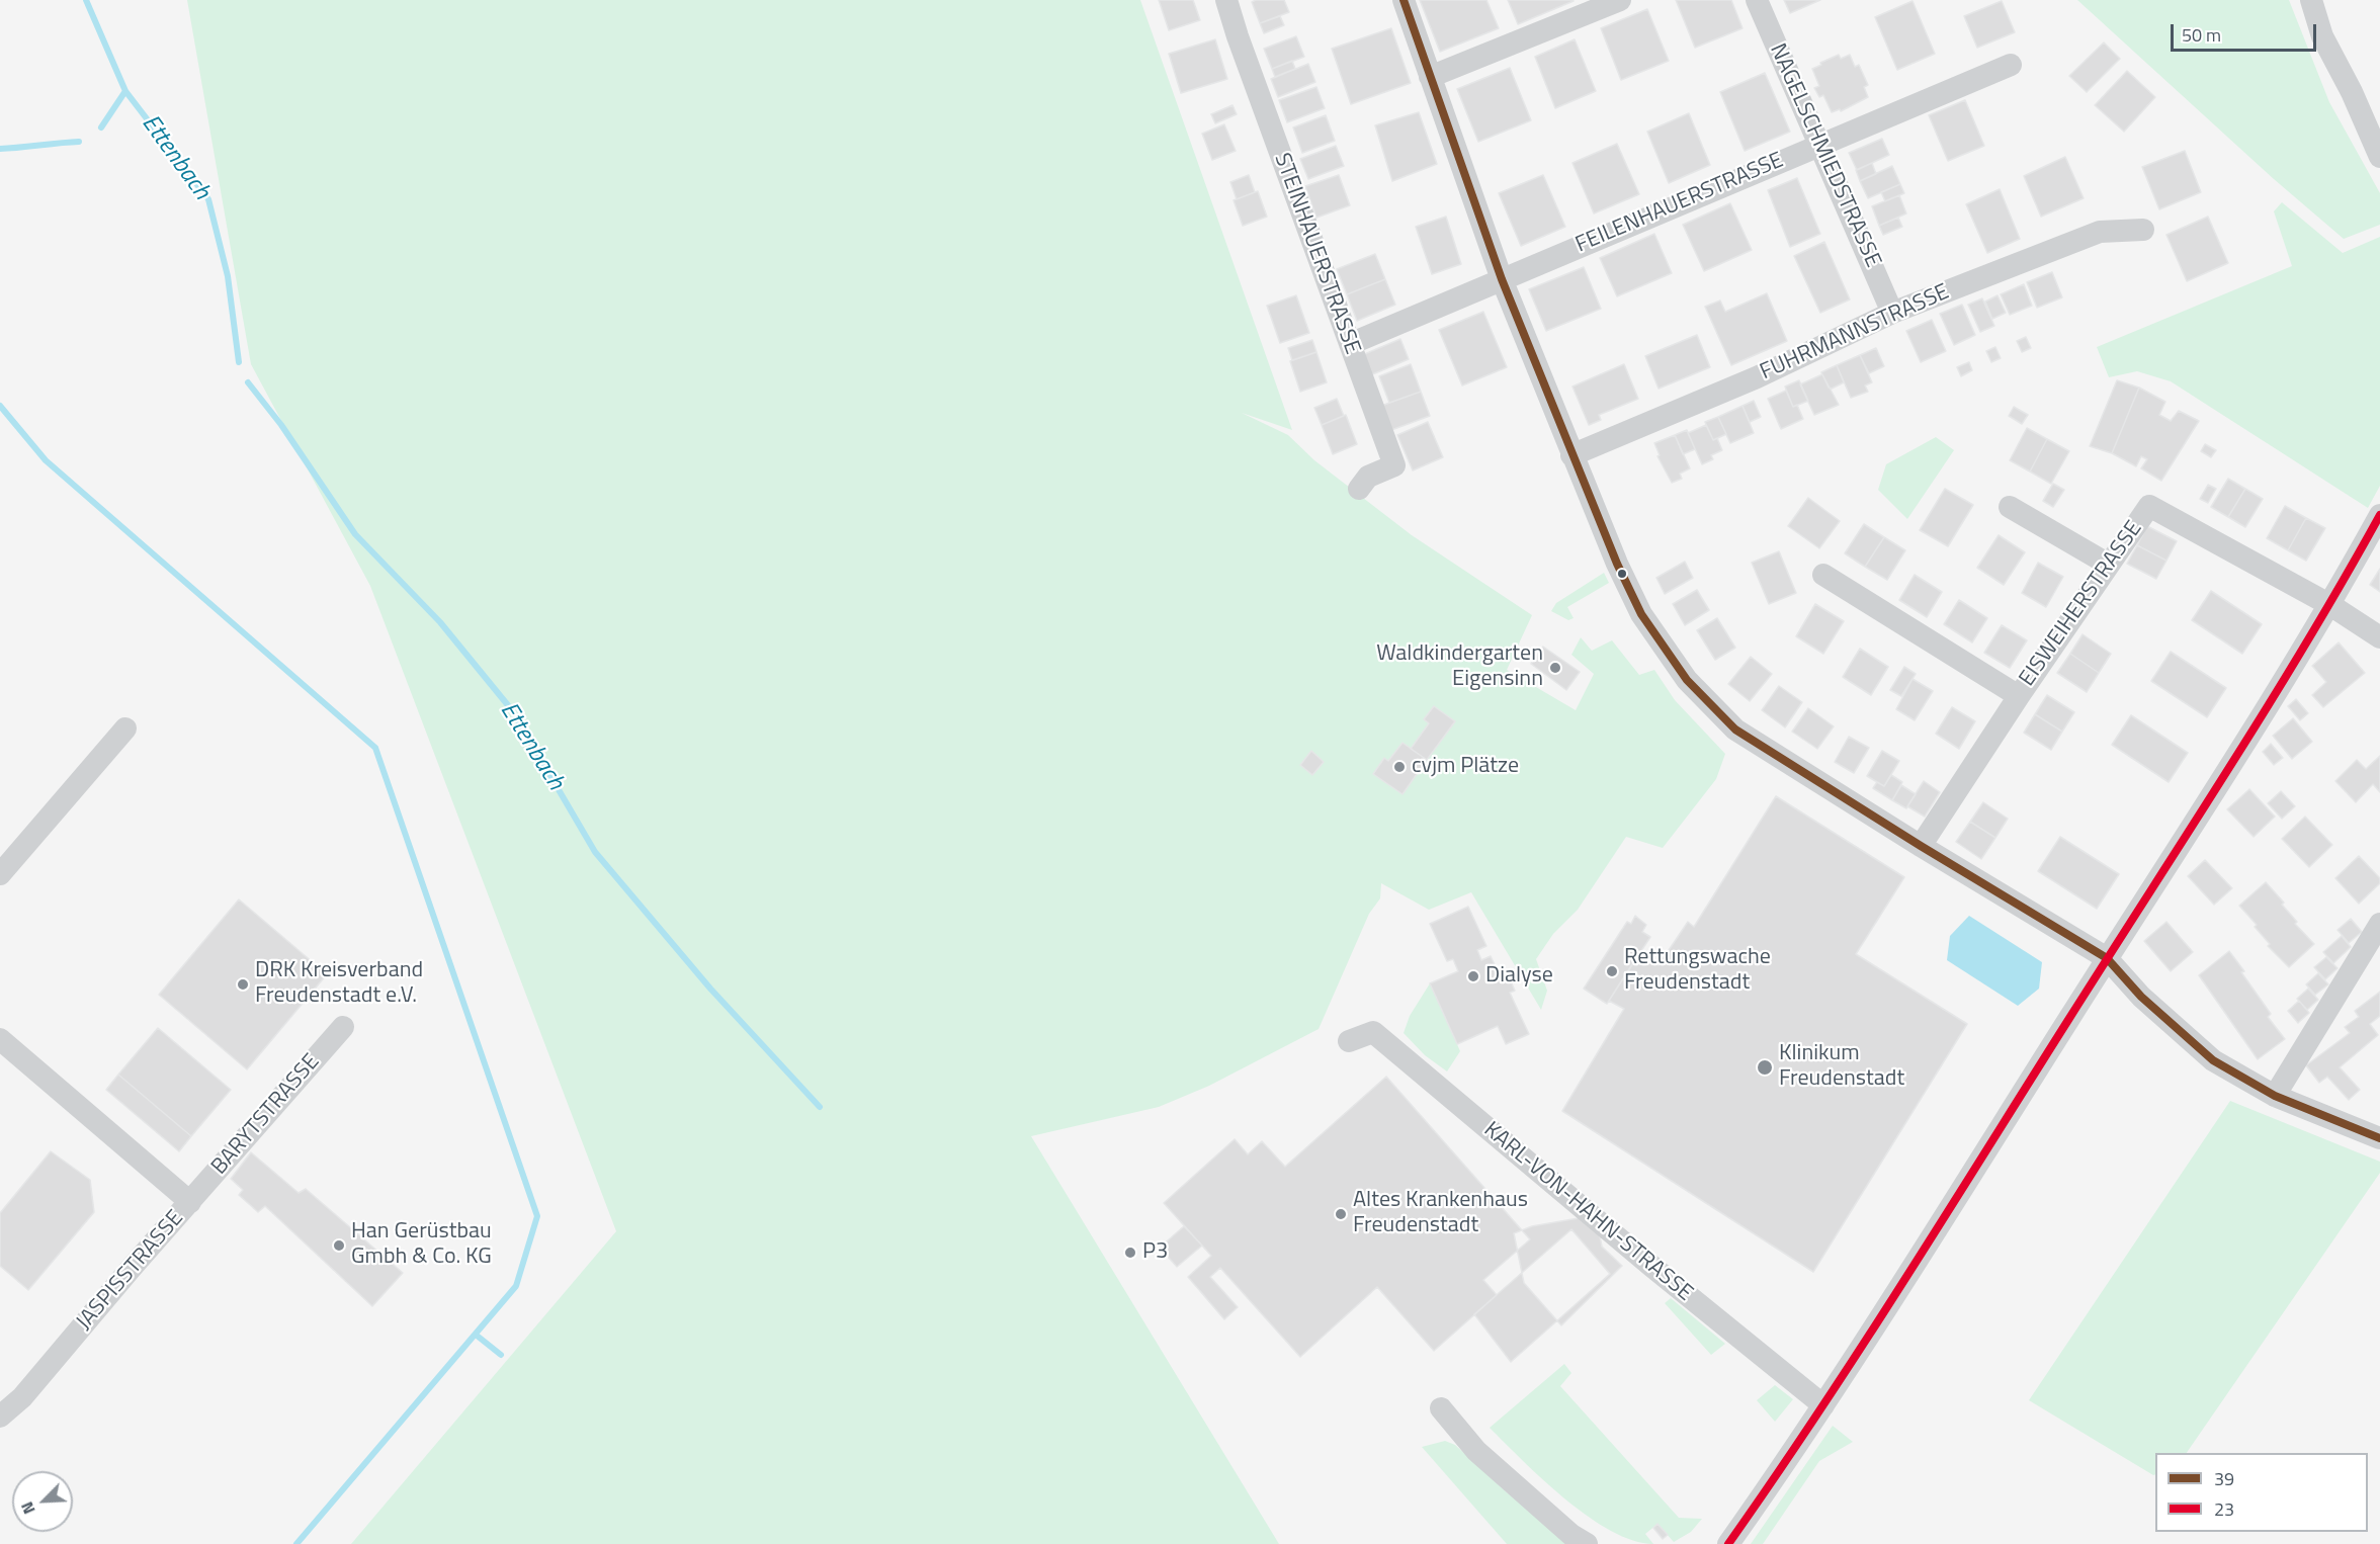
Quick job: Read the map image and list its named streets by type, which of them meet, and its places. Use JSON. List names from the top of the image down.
{
  "streets": {
    "street": [
      "NAGELSCHMIEDSTRASSE",
      "FEILENHAUERSTRASSE",
      "STEINHAUERSTRASSE",
      "FUHRMANNSTRASSE",
      "EISWEIHERSTRASSE",
      "BARYTSTRASSE",
      "KARL-VON-HAHN-STRASSE",
      "JASPISSTRASSE"
    ]
  },
  "crossings": [
    ["NAGELSCHMIEDSTRASSE", "FEILENHAUERSTRASSE"],
    ["NAGELSCHMIEDSTRASSE", "FUHRMANNSTRASSE"],
    ["FEILENHAUERSTRASSE", "STEINHAUERSTRASSE"],
    ["BARYTSTRASSE", "JASPISSTRASSE"]
  ],
  "water": ["Ettenbach"],
  "places": [
    "Waldkindergarten Eigensinn",
    "cvjm Plätze",
    "Rettungswache Freudenstadt",
    "Dialyse",
    "DRK Kreisverband Freudenstadt e.V.",
    "Klinikum Freudenstadt",
    "Altes Krankenhaus Freudenstadt",
    "Han Gerüstbau Gmbh & Co. KG",
    "P3"
  ],
  "lines": ["transit line 39", "transit line 23"],
  "legend": ["39", "23"],
  "scale_bar": "50 m",
  "north": "bottom left"
}
